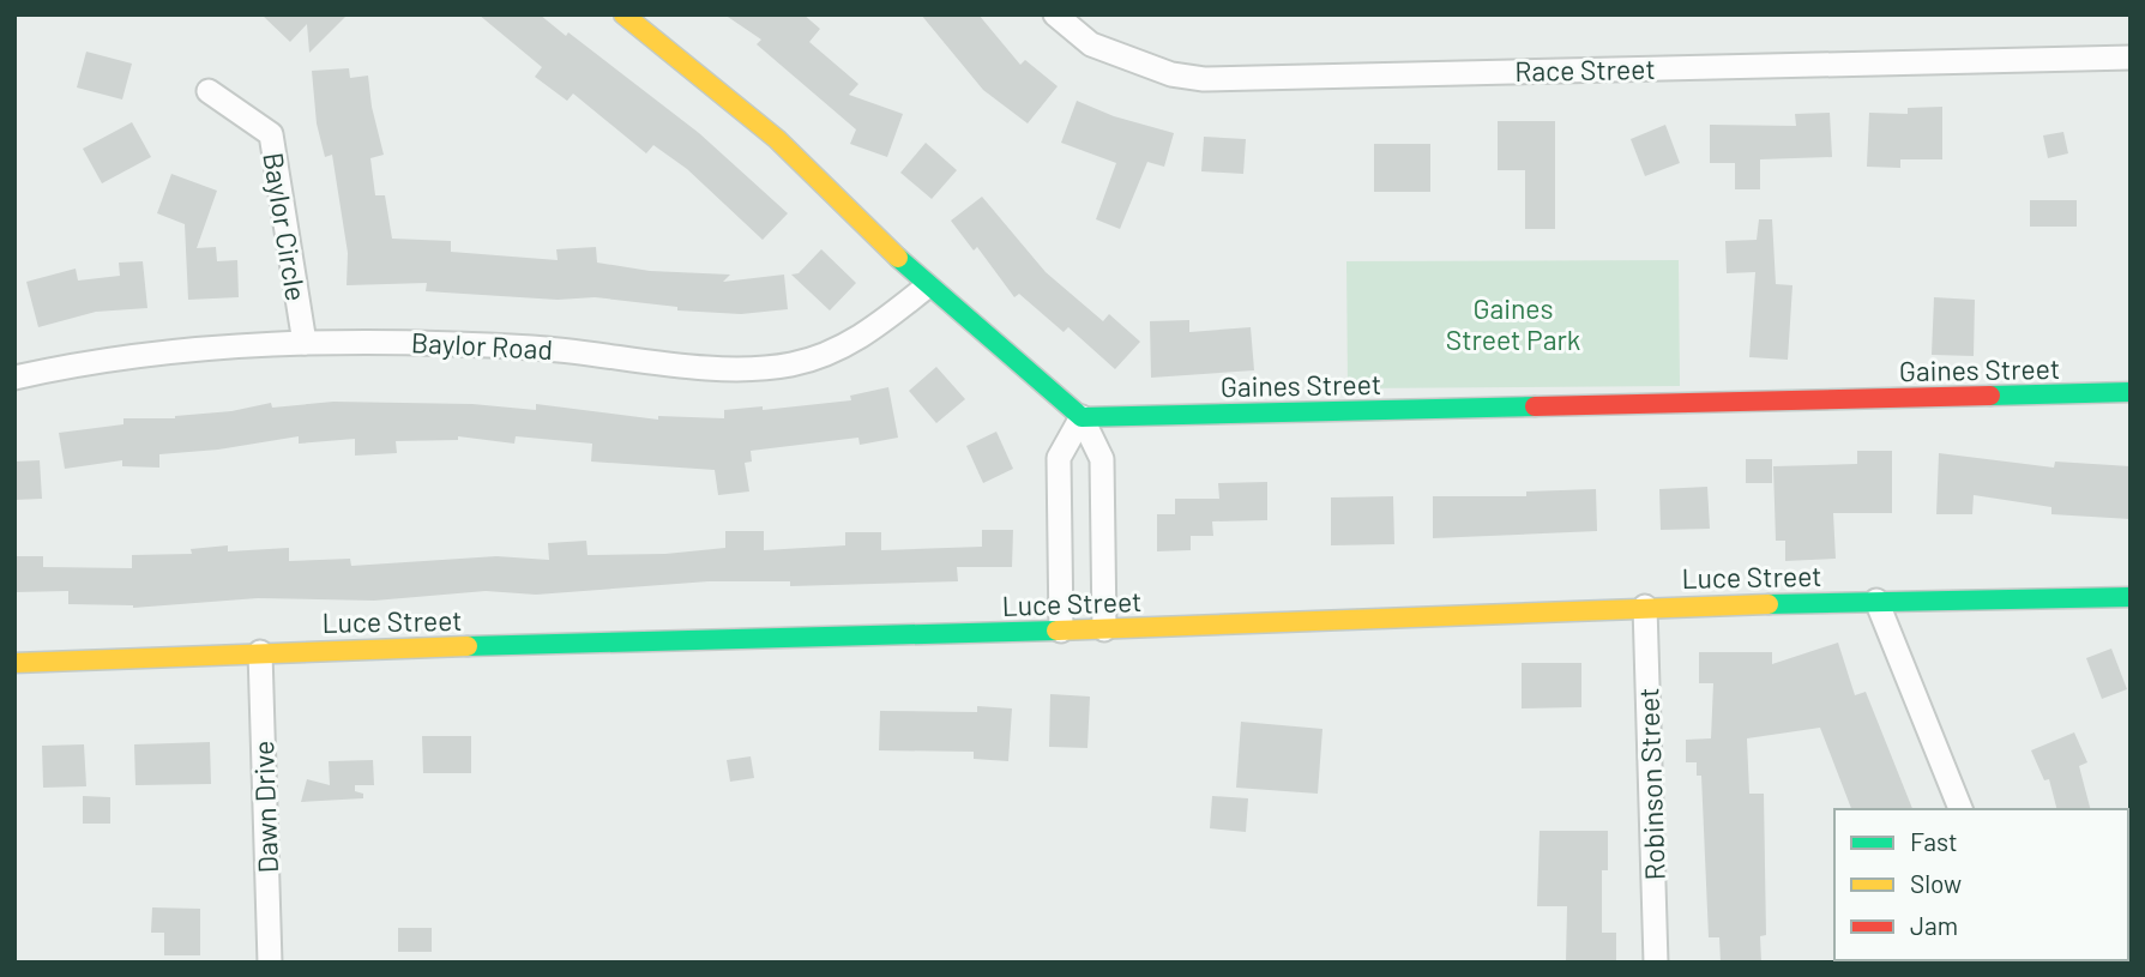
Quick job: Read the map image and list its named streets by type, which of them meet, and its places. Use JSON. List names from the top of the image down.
{
  "streets": {
    "street": [
      "Race Street",
      "Baylor Circle",
      "Baylor Road",
      "Gaines Street",
      "Luce Street",
      "Robinson Street",
      "Dawn Drive"
    ]
  },
  "crossings": [
    ["Baylor Circle", "Baylor Road"],
    ["Luce Street", "Robinson Street"],
    ["Luce Street", "Dawn Drive"]
  ],
  "parks": ["Gaines Street Park"],
  "legend": ["Fast", "Slow", "Jam"]
}
